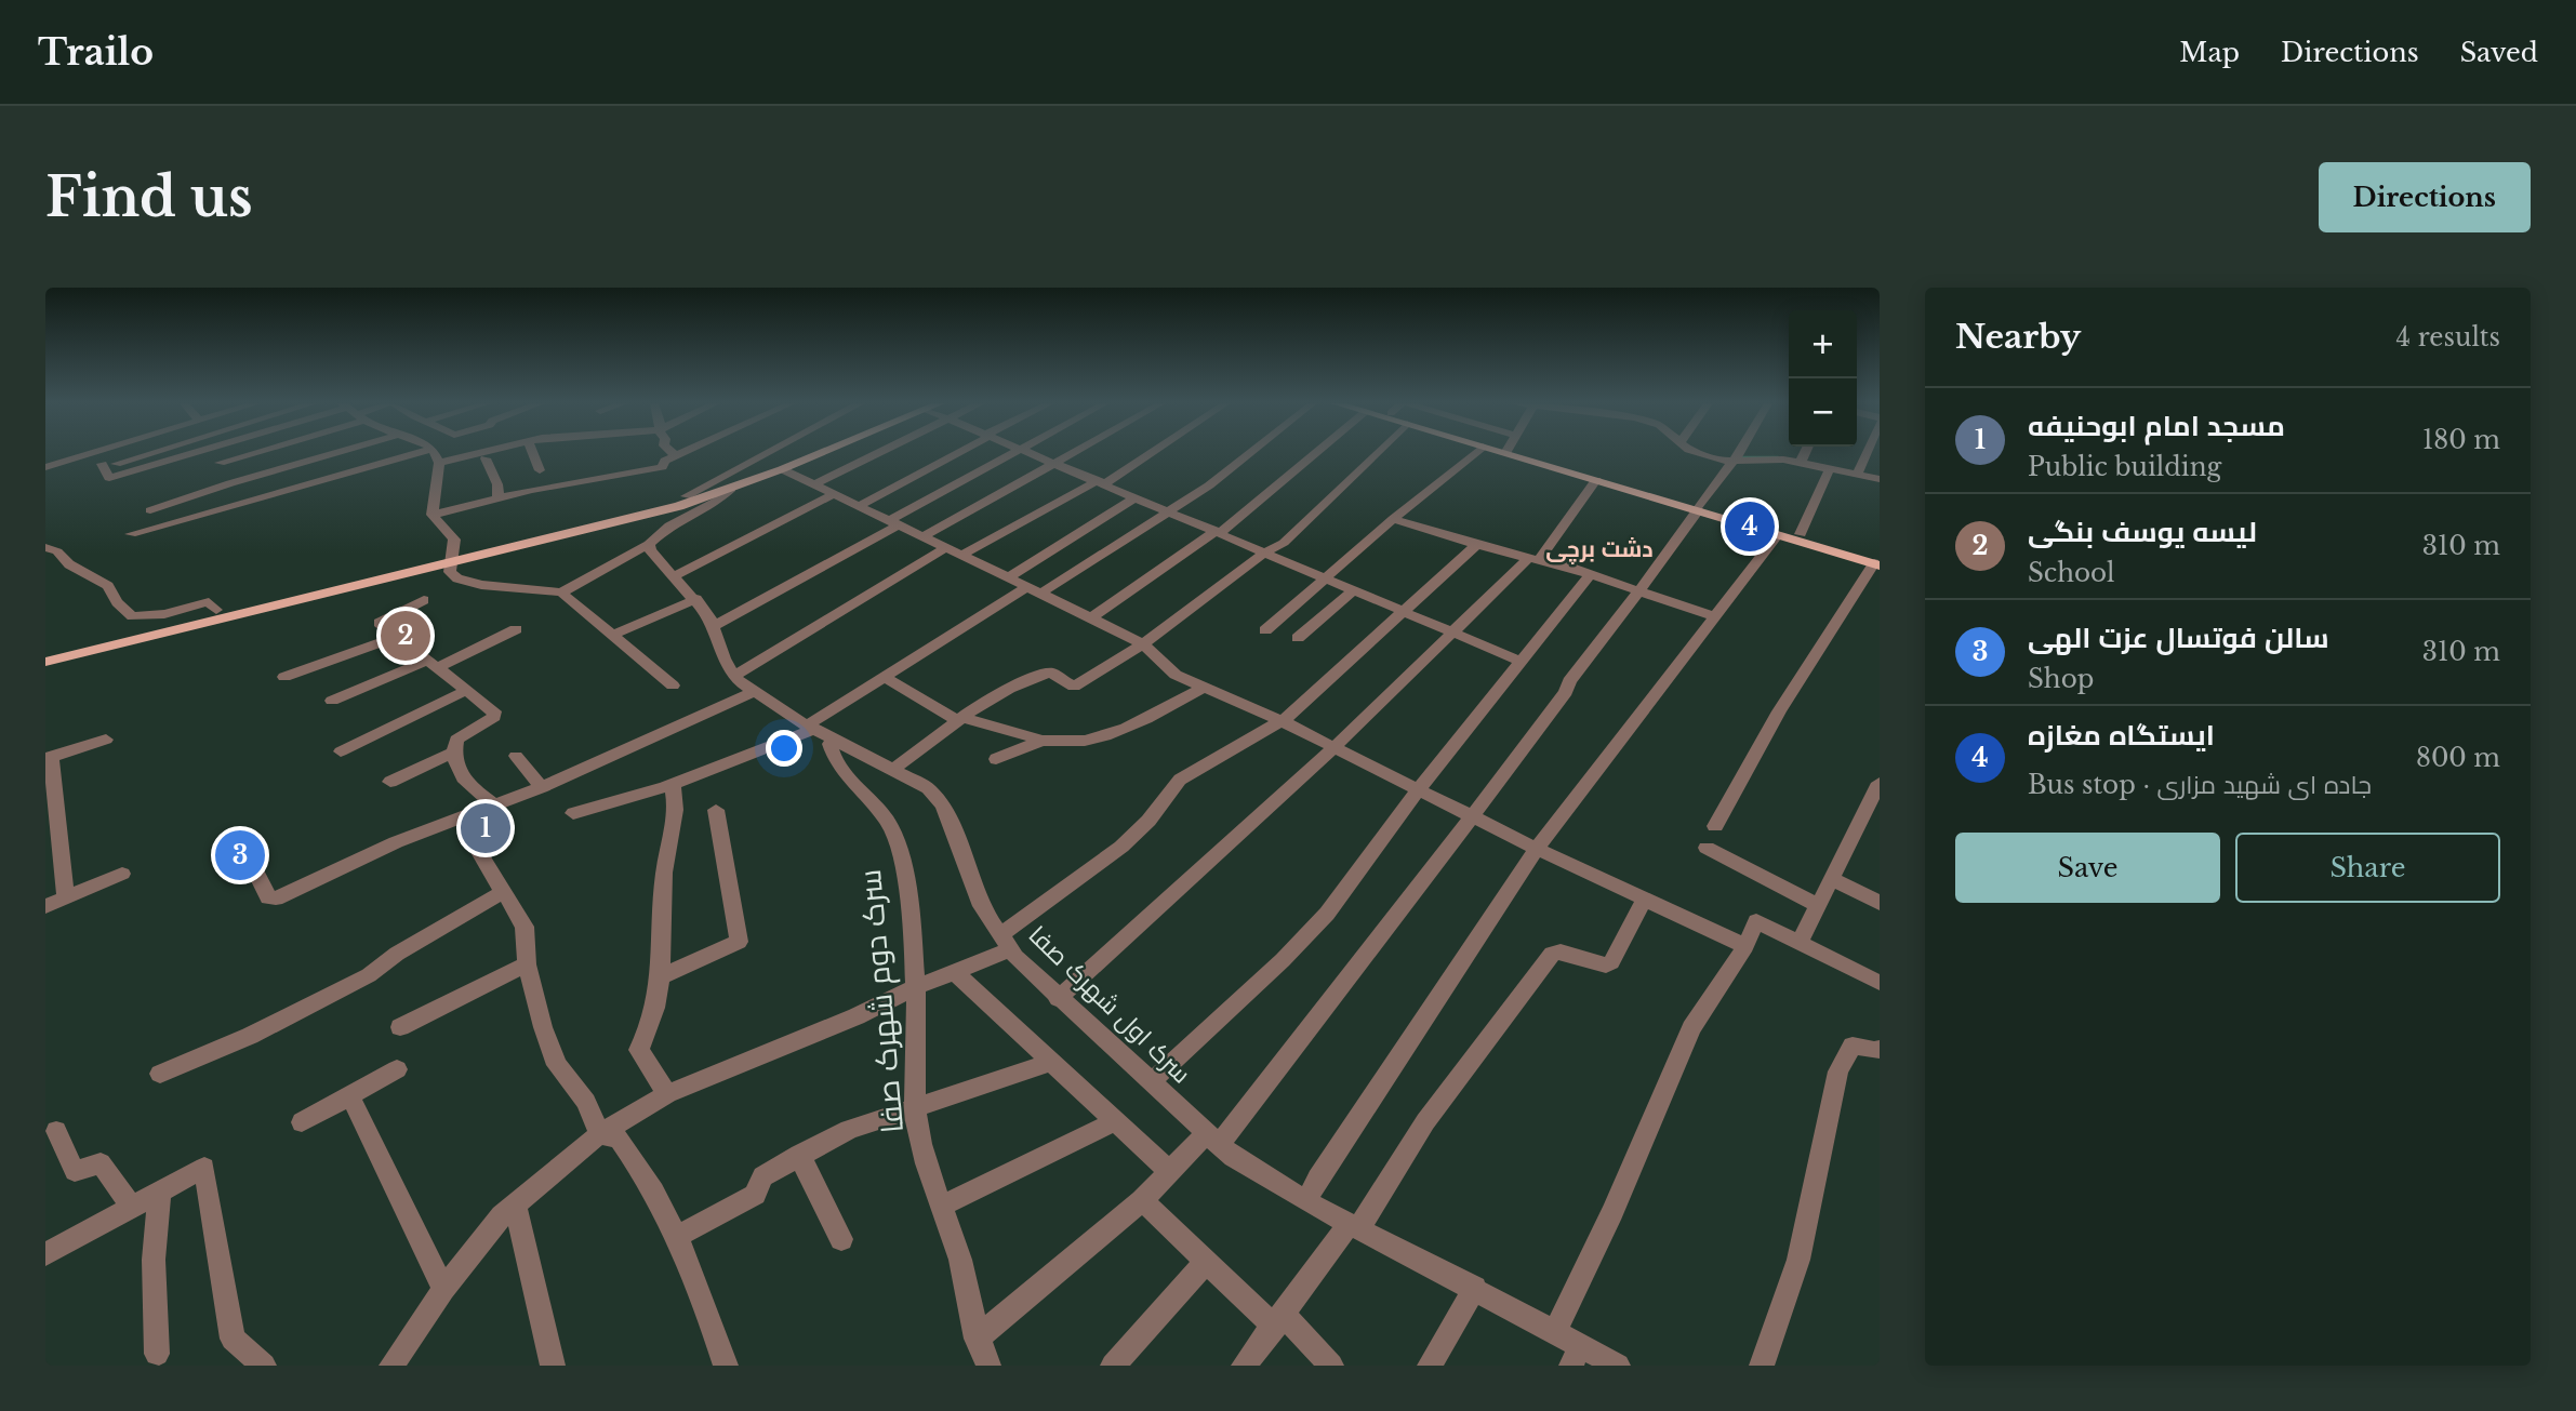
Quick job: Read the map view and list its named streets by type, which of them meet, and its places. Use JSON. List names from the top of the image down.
{
  "streets": {
    "street": ["سرک دوم شهرک صفا", "سرک اول شهرک صفا"]
  },
  "crossings": [
    ["سرک دوم شهرک صفا", "سرک اول شهرک صفا"]
  ],
  "districts": ["دشت برچی"],
  "page": {
    "header": "Trailo",
    "nav": ["Map", "Directions", "Saved"],
    "buttons": [
      "Directions",
      ["Save", "Share"]
    ],
    "title": "Find us",
    "heading": ["Nearby", "4 results"],
    "map_buttons": ["+", "−"],
    "list": [
      {
        "mark": "1",
        "name": "مسجد امام ابوحنیفه",
        "note": "Public building",
        "value": "180 m"
      },
      {
        "mark": "2",
        "name": "لیسه یوسف بنگی",
        "note": "School",
        "value": "310 m"
      },
      {
        "mark": "3",
        "name": "سالن فوتسال عزت الهی",
        "note": "Shop",
        "value": "310 m"
      },
      {
        "mark": "4",
        "name": "ایستگاه مغازه",
        "note": "Bus stop · جاده ای شهید مزاری",
        "value": "800 m"
      }
    ],
    "pins": [
      "4",
      "2",
      "1",
      "3"
    ]
  }
}
